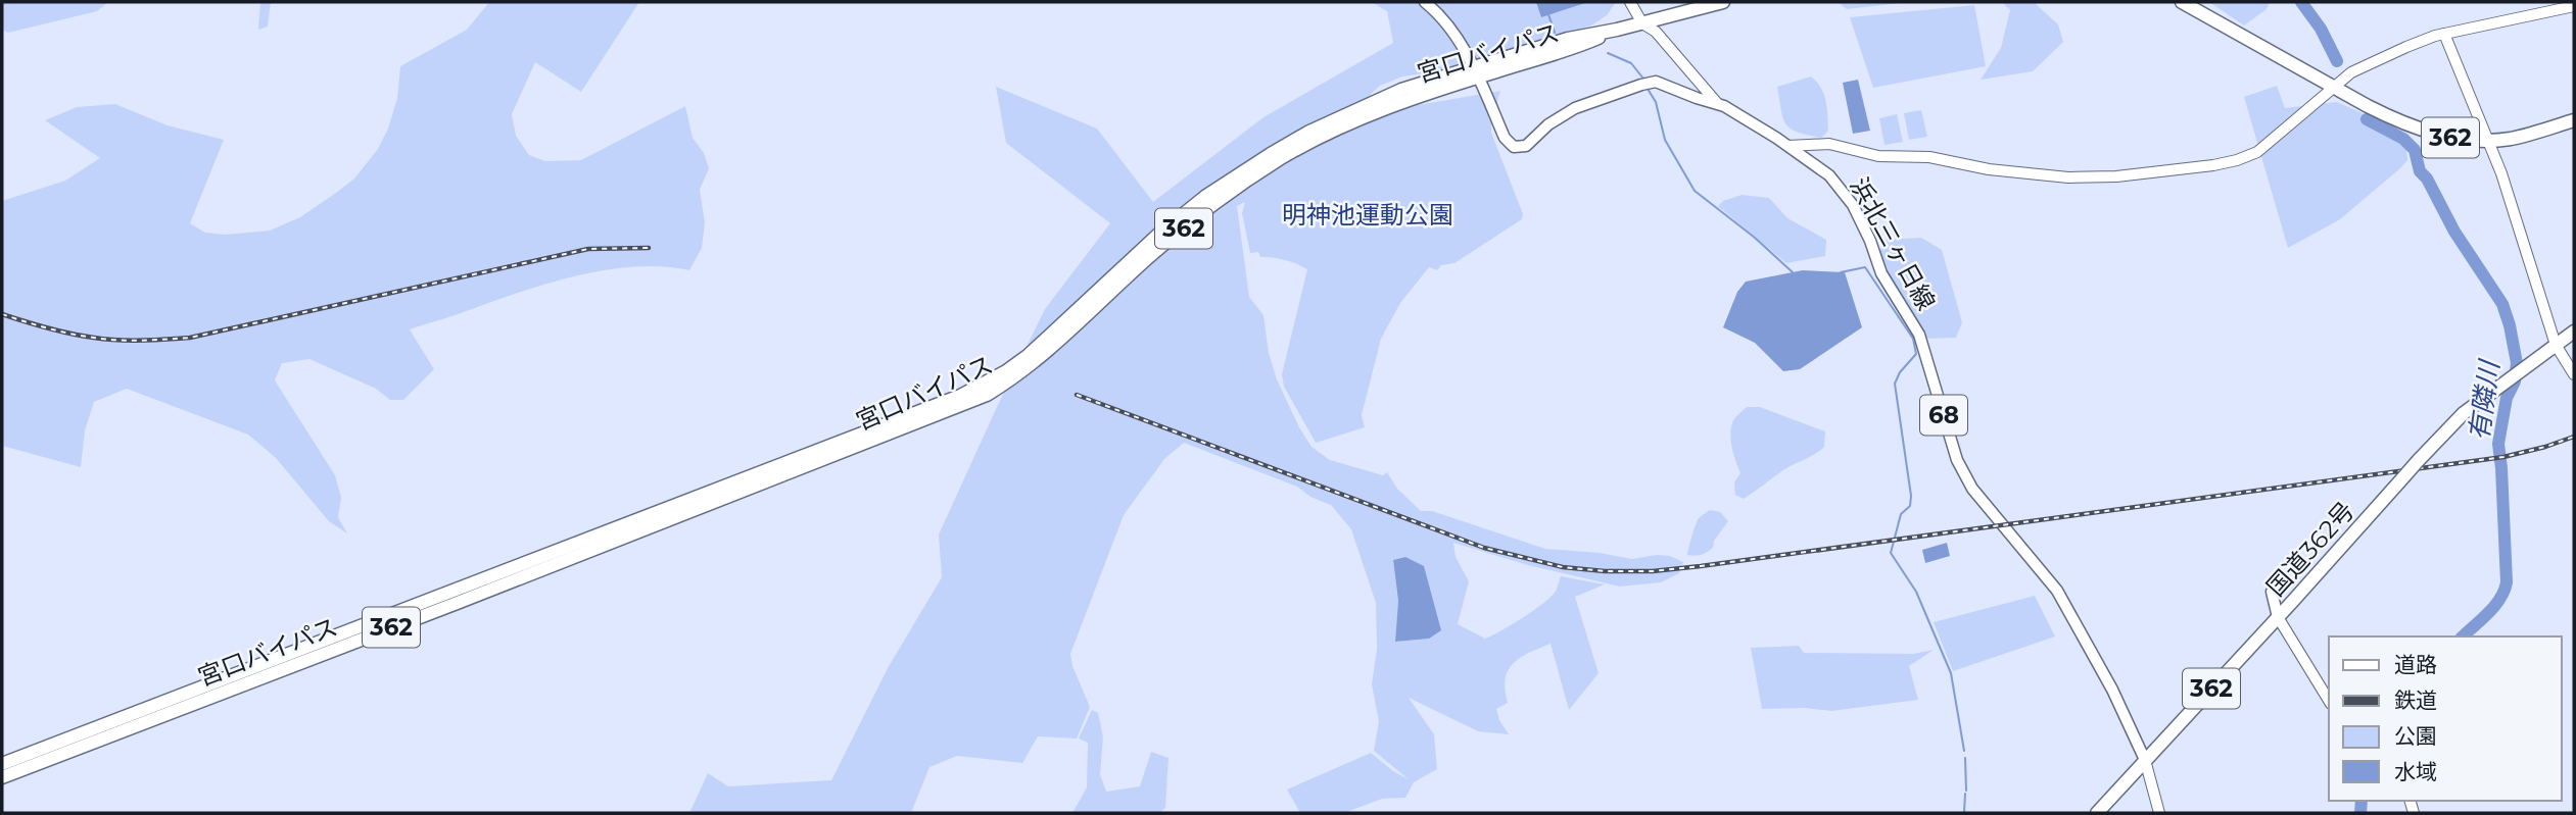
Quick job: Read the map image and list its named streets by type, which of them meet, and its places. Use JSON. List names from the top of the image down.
{
  "streets": {
    "highway": ["宮口バイパス", "362", "国道362号"],
    "main road": ["浜北三ヶ日線", "68"]
  },
  "crossings": [
    ["宮口バイパス", "362"],
    ["宮口バイパス", "浜北三ヶ日線"],
    ["浜北三ヶ日線", "国道362号"]
  ],
  "water": ["有隣川"],
  "parks": ["明神池運動公園"],
  "legend": [
    "道路",
    "鉄道",
    "公園",
    "水域"
  ]
}
